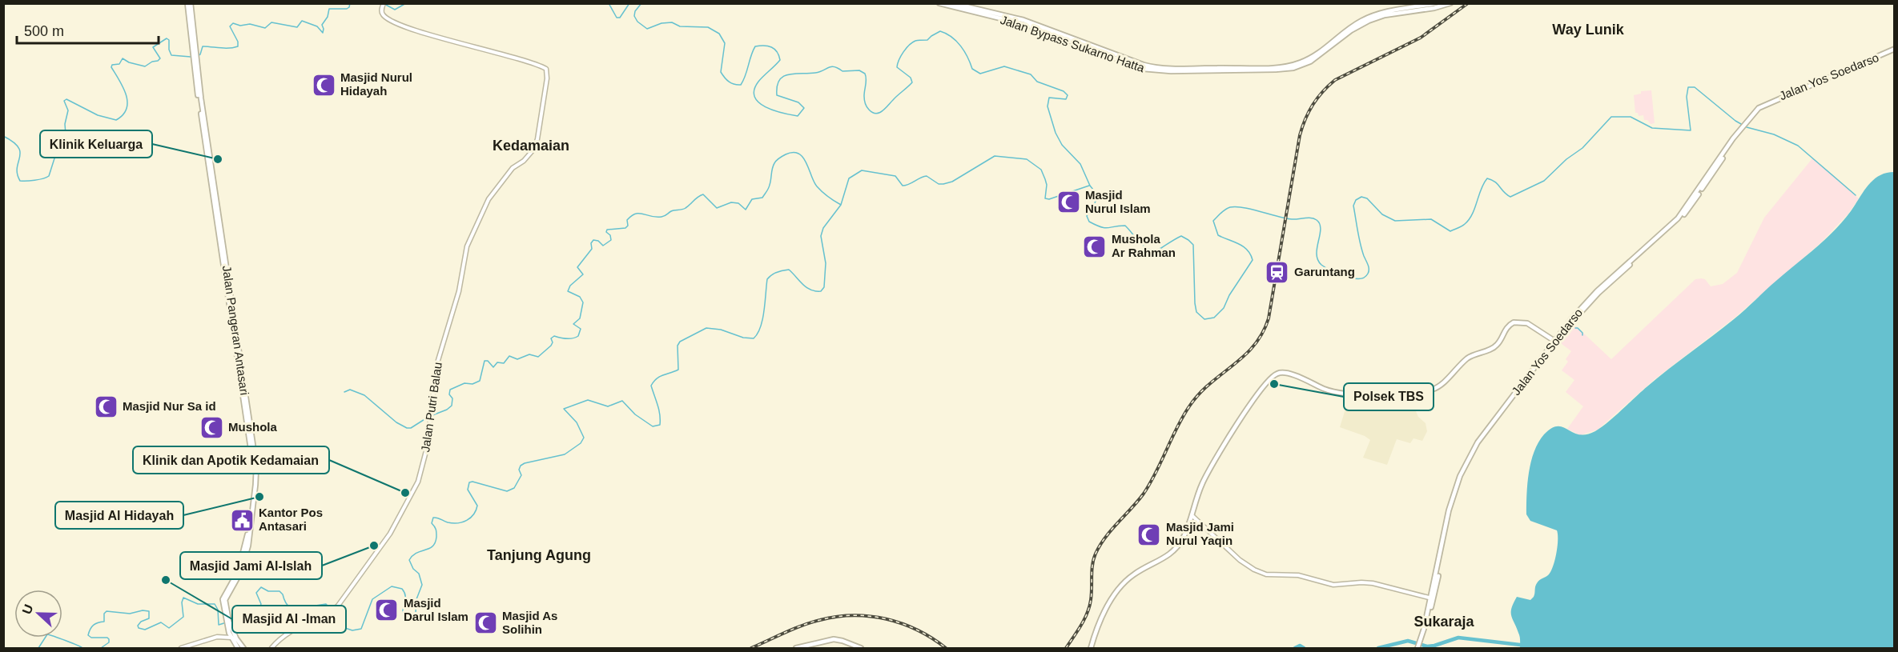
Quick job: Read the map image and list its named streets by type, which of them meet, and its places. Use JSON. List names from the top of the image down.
{
  "streets": {
    "main road": [
      "Jalan Bypass Sukarno Hatta",
      "Jalan Yos Soedarso",
      "Jalan Pangeran Antasari",
      "Jalan Putri Balau"
    ]
  },
  "districts": [
    "Way Lunik",
    "Kedamaian",
    "Tanjung Agung",
    "Sukaraja"
  ],
  "places": {
    "mosque": [
      "Masjid Nurul Hidayah",
      "Masjid Nurul Islam",
      "Mushola Ar Rahman",
      "Masjid Nur Sa id",
      "Mushola",
      "Masjid Jami Nurul Yaqin",
      "Masjid Darul Islam",
      "Masjid As Solihin"
    ],
    "other": [
      "Klinik Keluarga",
      "Polsek TBS",
      "Klinik dan Apotik Kedamaian",
      "Masjid Al Hidayah",
      "Masjid Jami Al-Islah",
      "Masjid Al -Iman"
    ],
    "station": ["Garuntang"],
    "public building": ["Kantor Pos Antasari"]
  },
  "scale_bar": "500 m",
  "north": "left"
}
